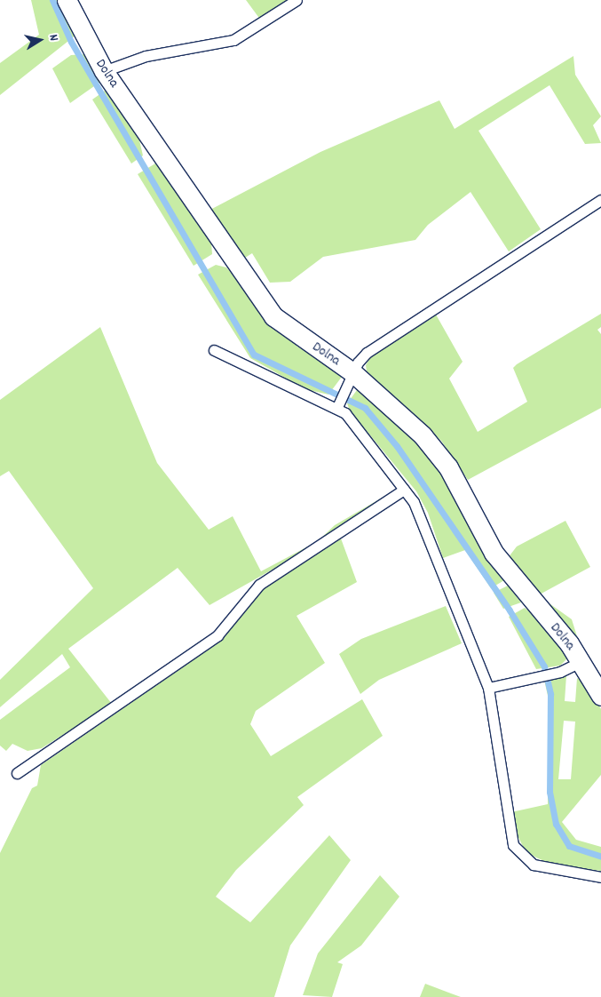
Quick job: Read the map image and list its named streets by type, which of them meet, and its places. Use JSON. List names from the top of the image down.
{
  "streets": {
    "street": ["Dolna"]
  },
  "north": "right"
}
